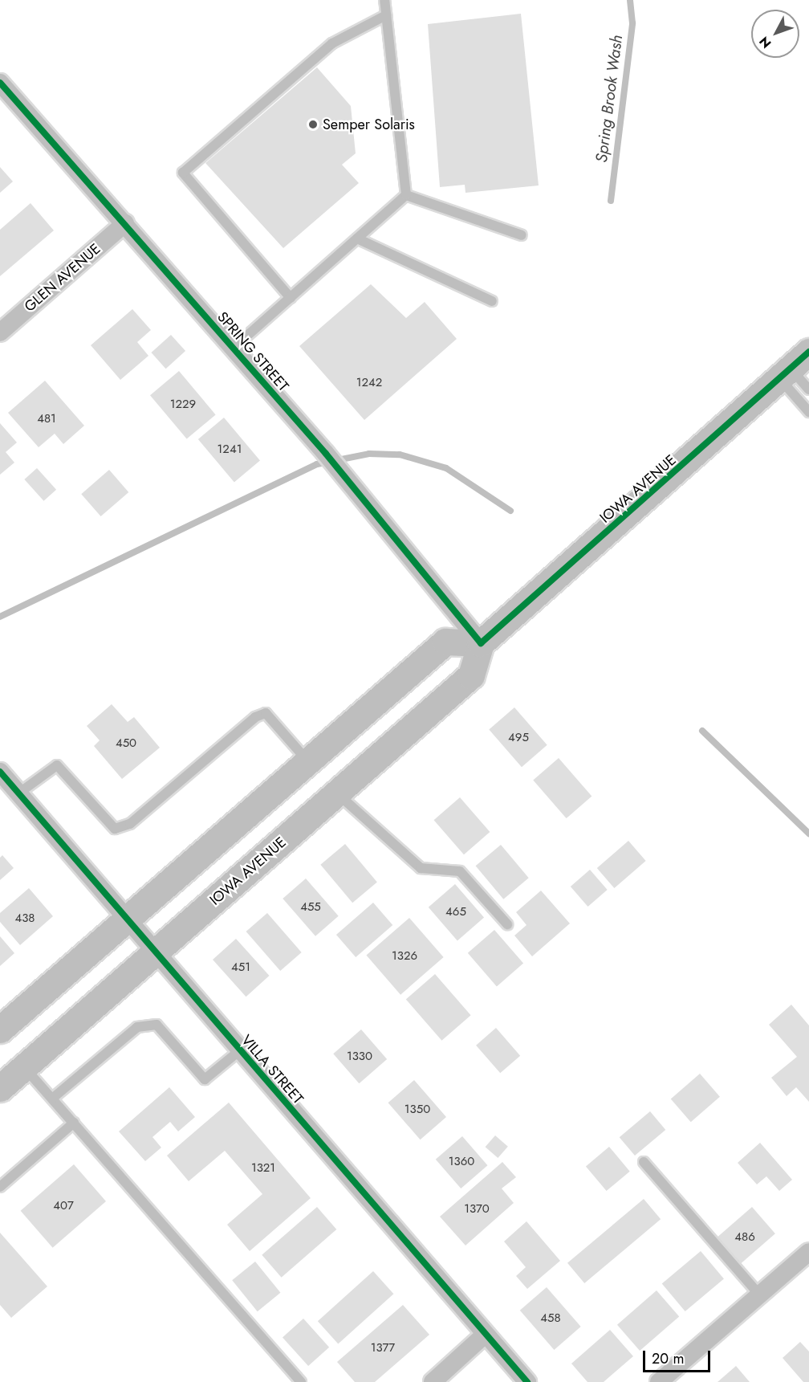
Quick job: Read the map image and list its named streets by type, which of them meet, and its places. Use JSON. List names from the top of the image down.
{
  "streets": {
    "main road": ["IOWA AVENUE"],
    "street": ["GLEN AVENUE", "SPRING STREET", "VILLA STREET"]
  },
  "crossings": [
    ["GLEN AVENUE", "SPRING STREET"],
    ["SPRING STREET", "IOWA AVENUE"],
    ["IOWA AVENUE", "VILLA STREET"]
  ],
  "water": ["Spring Brook Wash"],
  "places": ["Semper Solaris"],
  "house_numbers": [
    "1242",
    "1229",
    "481",
    "1241",
    "495",
    "450",
    "455",
    "465",
    "438",
    "1326",
    "451",
    "1330",
    "1350",
    "1360",
    "1321",
    "407",
    "1370",
    "486",
    "458",
    "1377"
  ],
  "scale_bar": "20 m",
  "north": "bottom left"
}
